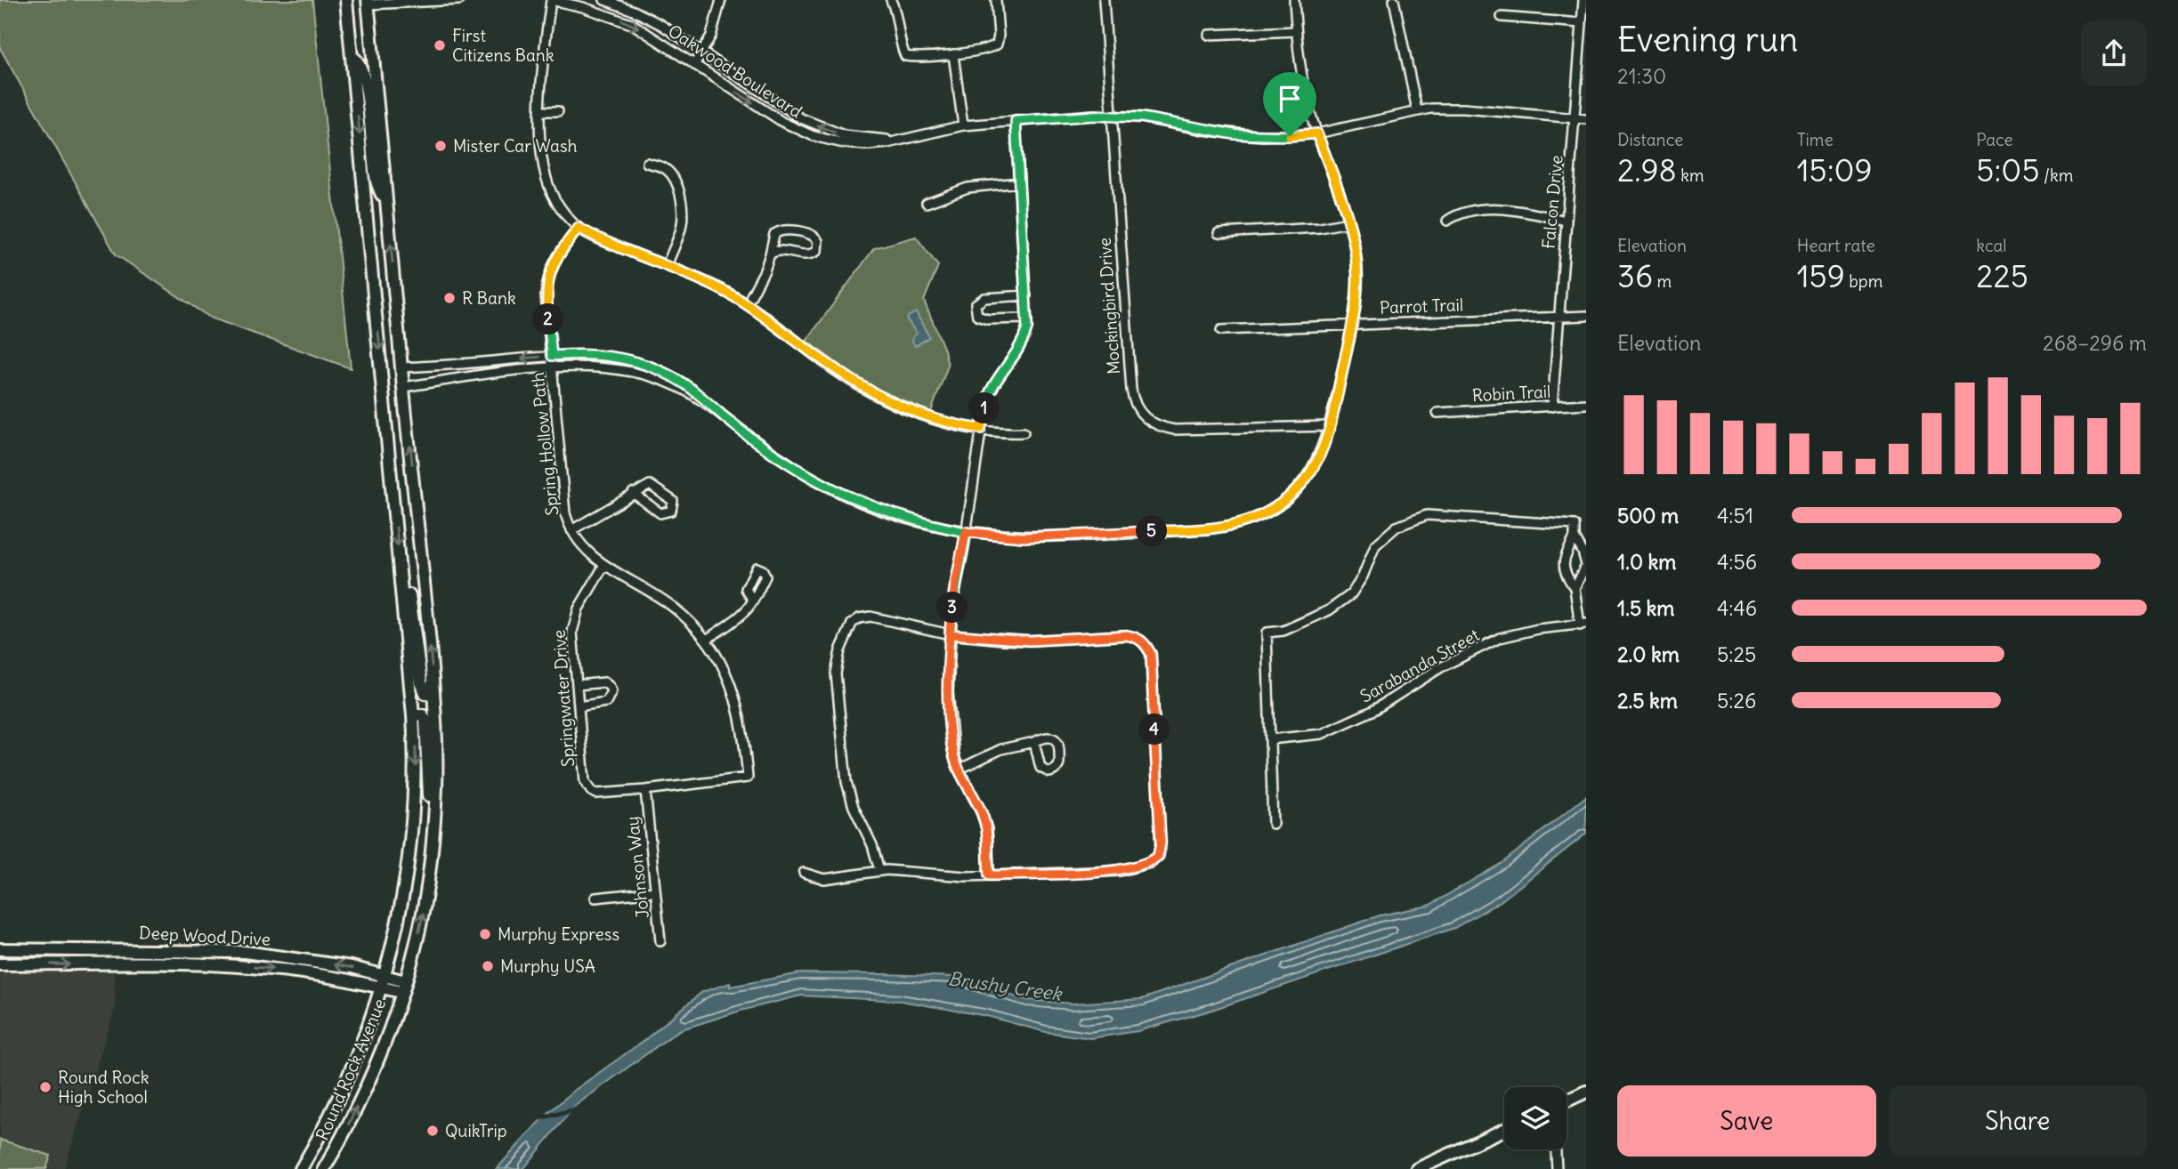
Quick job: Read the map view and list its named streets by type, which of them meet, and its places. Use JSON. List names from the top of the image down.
{
  "streets": {
    "main road": ["Deep Wood Drive", "Round Rock Avenue"],
    "street": [
      "Oakwood Boulevard",
      "Falcon Drive",
      "Mockingbird Drive",
      "Parrot Trail",
      "Robin Trail",
      "Spring Hollow Path",
      "Sarabanda Street",
      "Springwater Drive",
      "Johnson Way"
    ]
  },
  "crossings": [
    ["Oakwood Boulevard", "Falcon Drive"],
    ["Oakwood Boulevard", "Mockingbird Drive"],
    ["Falcon Drive", "Parrot Trail"],
    ["Falcon Drive", "Robin Trail"],
    ["Spring Hollow Path", "Springwater Drive"],
    ["Springwater Drive", "Johnson Way"],
    ["Deep Wood Drive", "Round Rock Avenue"]
  ],
  "water": ["Brushy Creek"],
  "places": [
    "First Citizens Bank",
    "Mister Car Wash",
    "R Bank",
    "Murphy Express",
    "Murphy USA",
    "Round Rock High School",
    "QuikTrip"
  ],
  "page": {
    "heading": ["Evening run", "21:30"],
    "stats": [
      ["Distance", "2.98 km"],
      ["Time", "15:09"],
      ["Pace", "5:05 /km"],
      ["Elevation", "36 m"],
      ["Heart rate", "159 bpm"],
      ["kcal", "225"]
    ],
    "pins": [
      "2",
      "1",
      "5",
      "3",
      "4"
    ],
    "chart": ["Elevation", "268–296 m"],
    "list": [
      {
        "name": "500 m",
        "note": "4:51"
      },
      {
        "name": "1.0 km",
        "note": "4:56"
      },
      {
        "name": "1.5 km",
        "note": "4:46"
      },
      {
        "name": "2.0 km",
        "note": "5:25"
      },
      {
        "name": "2.5 km",
        "note": "5:26"
      }
    ],
    "buttons": ["Save", "Share"]
  }
}
